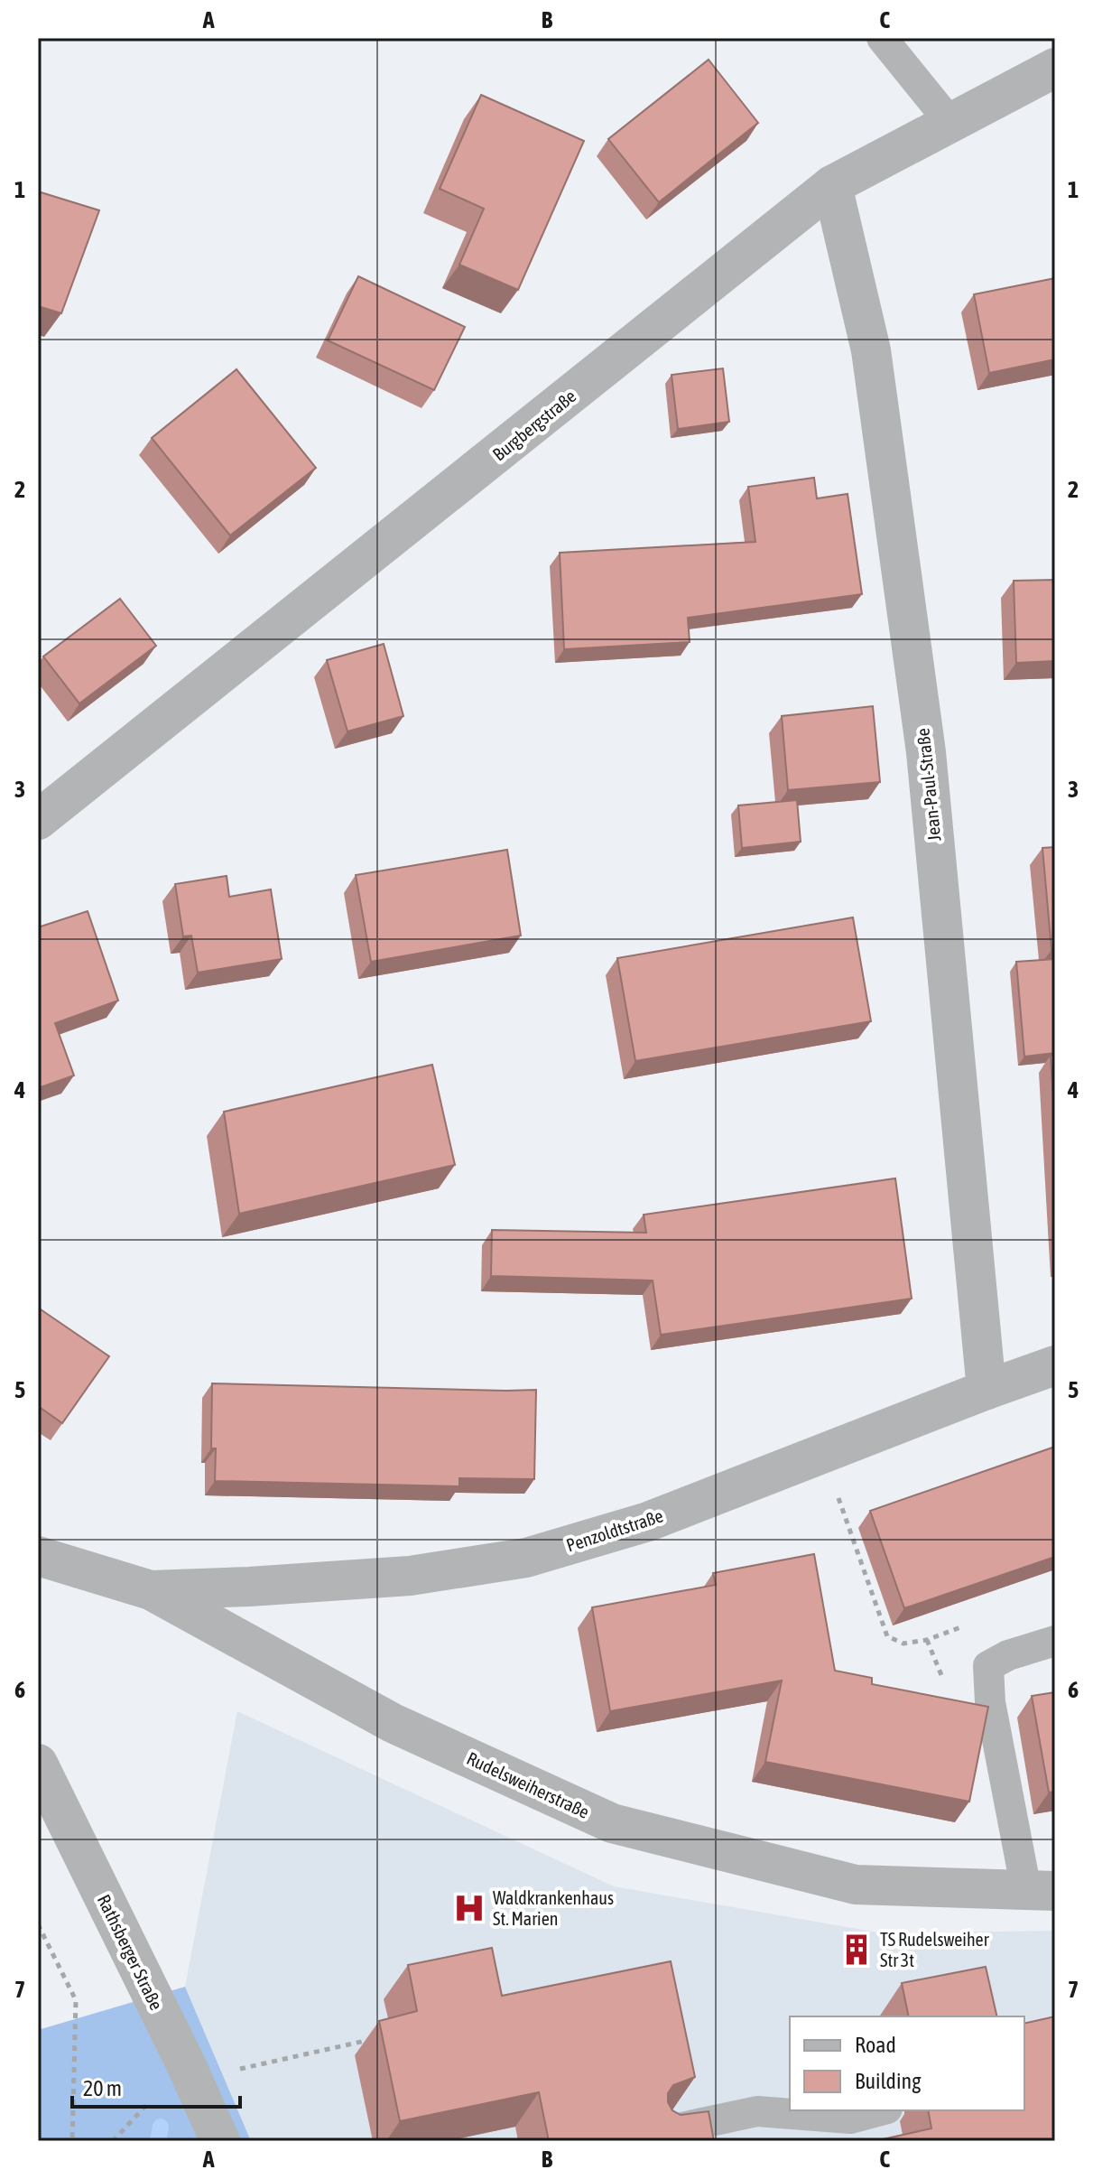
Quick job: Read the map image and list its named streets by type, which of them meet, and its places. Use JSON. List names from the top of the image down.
{
  "streets": {
    "street": [
      "Burgbergstraße",
      "Jean-Paul-Straße",
      "Penzoldtstraße",
      "Rudelsweiherstraße",
      "Rathsberger Straße"
    ]
  },
  "crossings": [
    ["Burgbergstraße", "Jean-Paul-Straße"],
    ["Jean-Paul-Straße", "Penzoldtstraße"],
    ["Penzoldtstraße", "Rudelsweiherstraße"]
  ],
  "places": {
    "hospital": ["Waldkrankenhaus St. Marien"],
    "building": ["TS Rudelsweiher Str 3t"]
  },
  "legend": ["Road", "Building"],
  "scale_bar": "20 m",
  "grid": {
    "columns": ["A", "B", "C"],
    "rows": [
      "1",
      "2",
      "3",
      "4",
      "5",
      "6",
      "7"
    ]
  }
}
